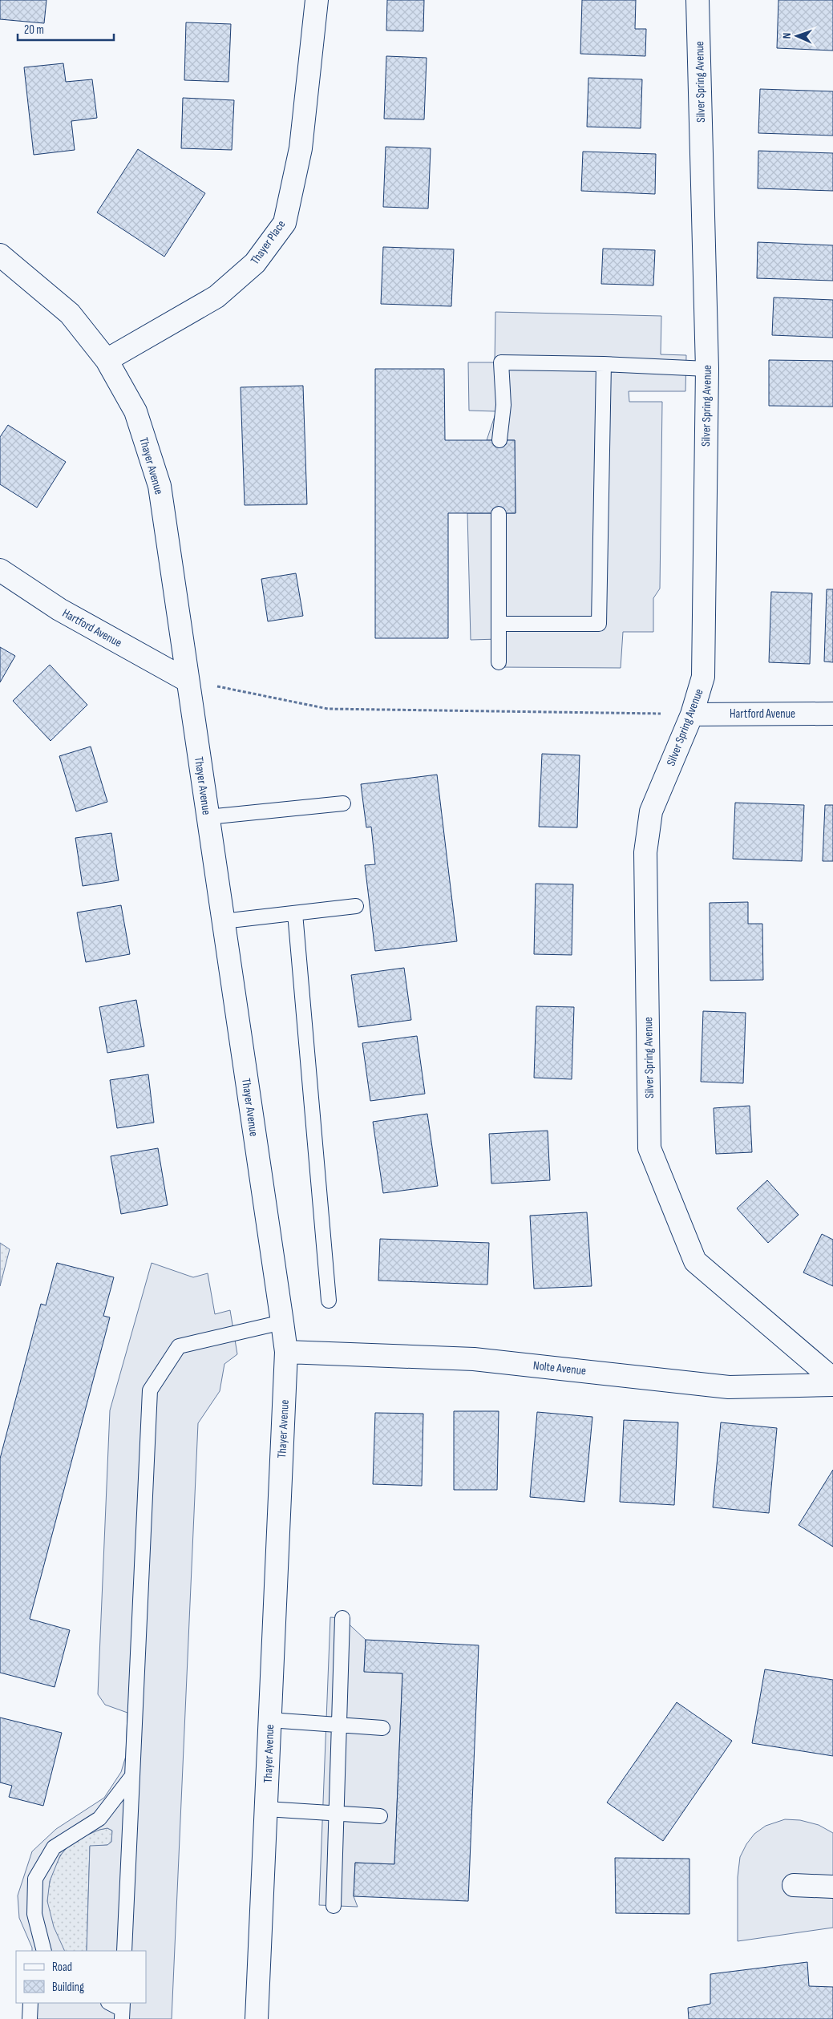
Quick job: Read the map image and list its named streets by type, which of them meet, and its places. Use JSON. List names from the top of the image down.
{
  "streets": {
    "street": [
      "Silver Spring Avenue",
      "Thayer Place",
      "Thayer Avenue",
      "Hartford Avenue",
      "Nolte Avenue"
    ]
  },
  "crossings": [
    ["Silver Spring Avenue", "Hartford Avenue"],
    ["Thayer Place", "Thayer Avenue"],
    ["Thayer Avenue", "Hartford Avenue"],
    ["Thayer Avenue", "Nolte Avenue"]
  ],
  "legend": ["Road", "Building"],
  "scale_bar": "20 m",
  "north": "left"
}
